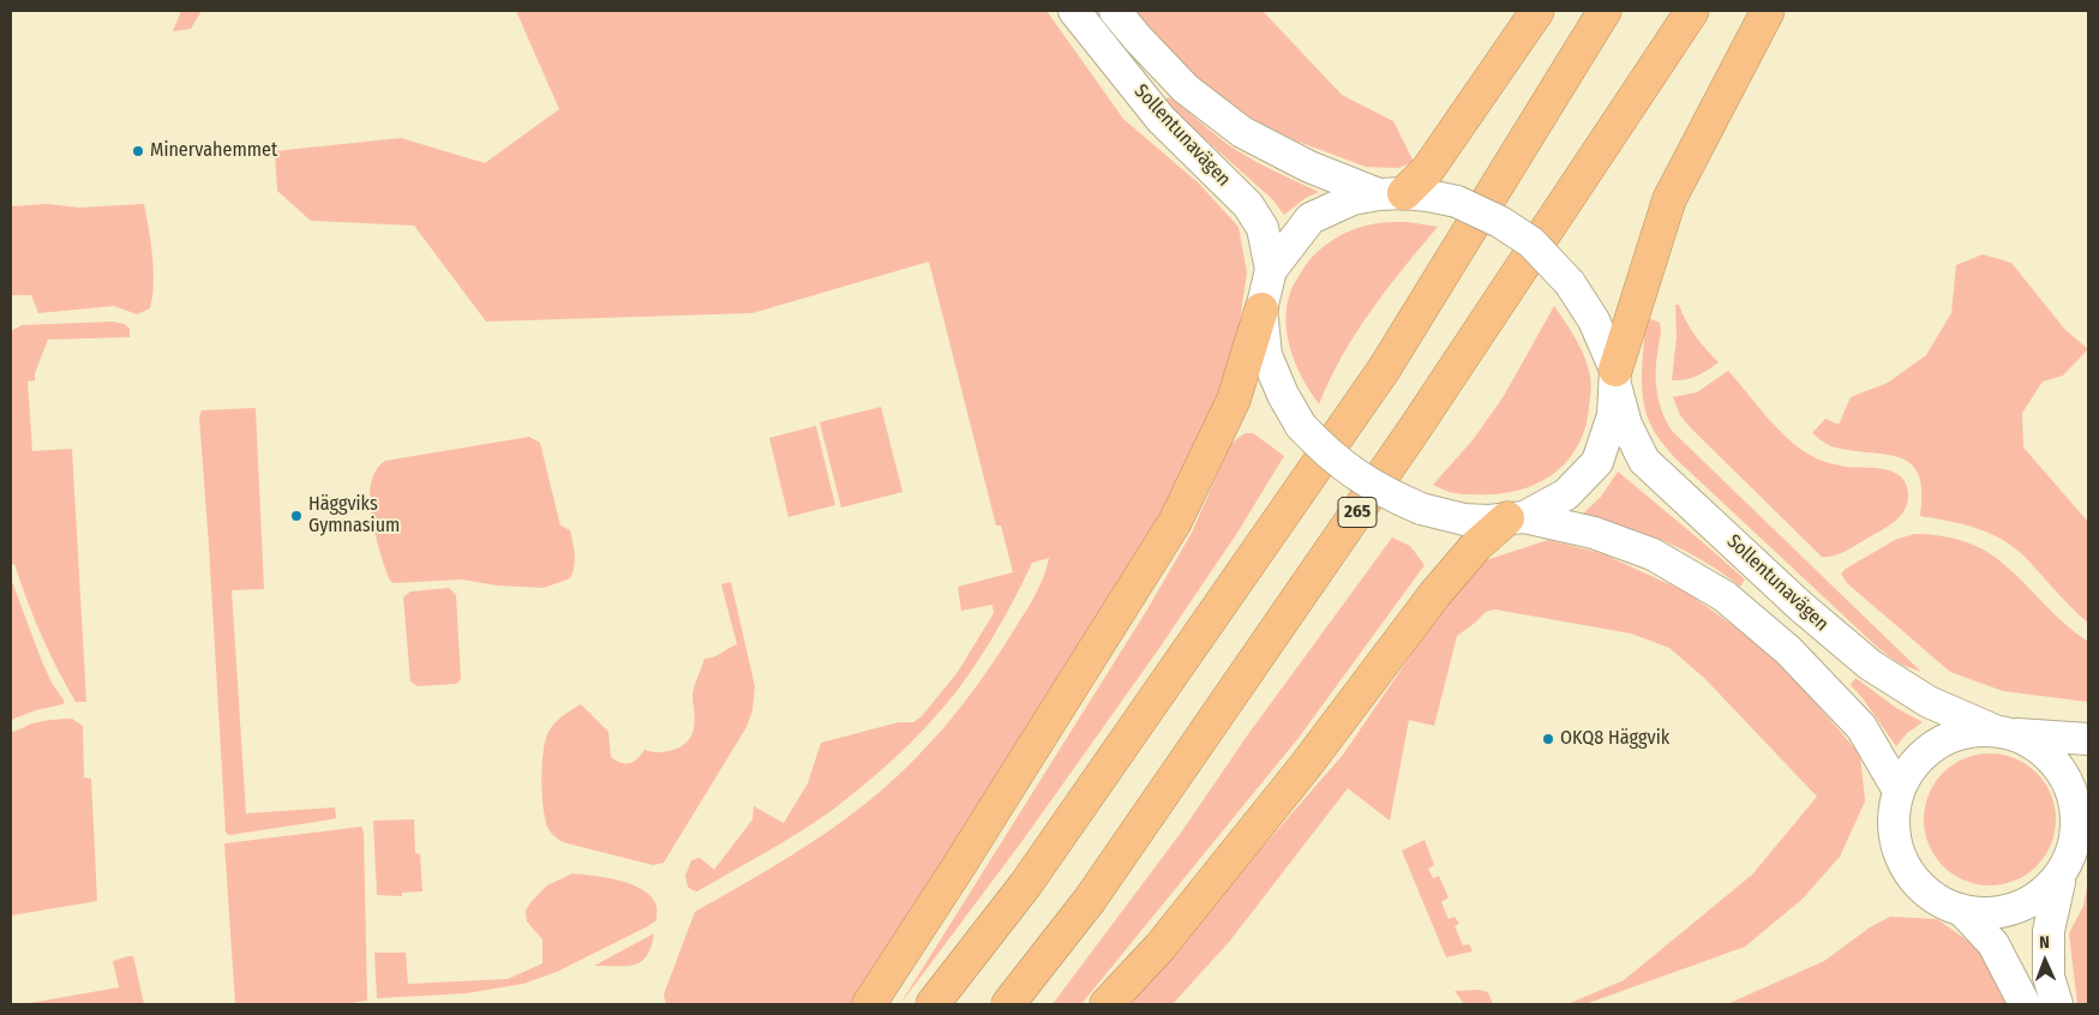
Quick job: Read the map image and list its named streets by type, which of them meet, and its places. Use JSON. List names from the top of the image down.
{
  "streets": {
    "highway": ["265"],
    "main road": ["Sollentunavägen"]
  },
  "places": ["Minervahemmet", "Häggviks Gymnasium", "OKQ8 Häggvik"],
  "north": "top"
}
